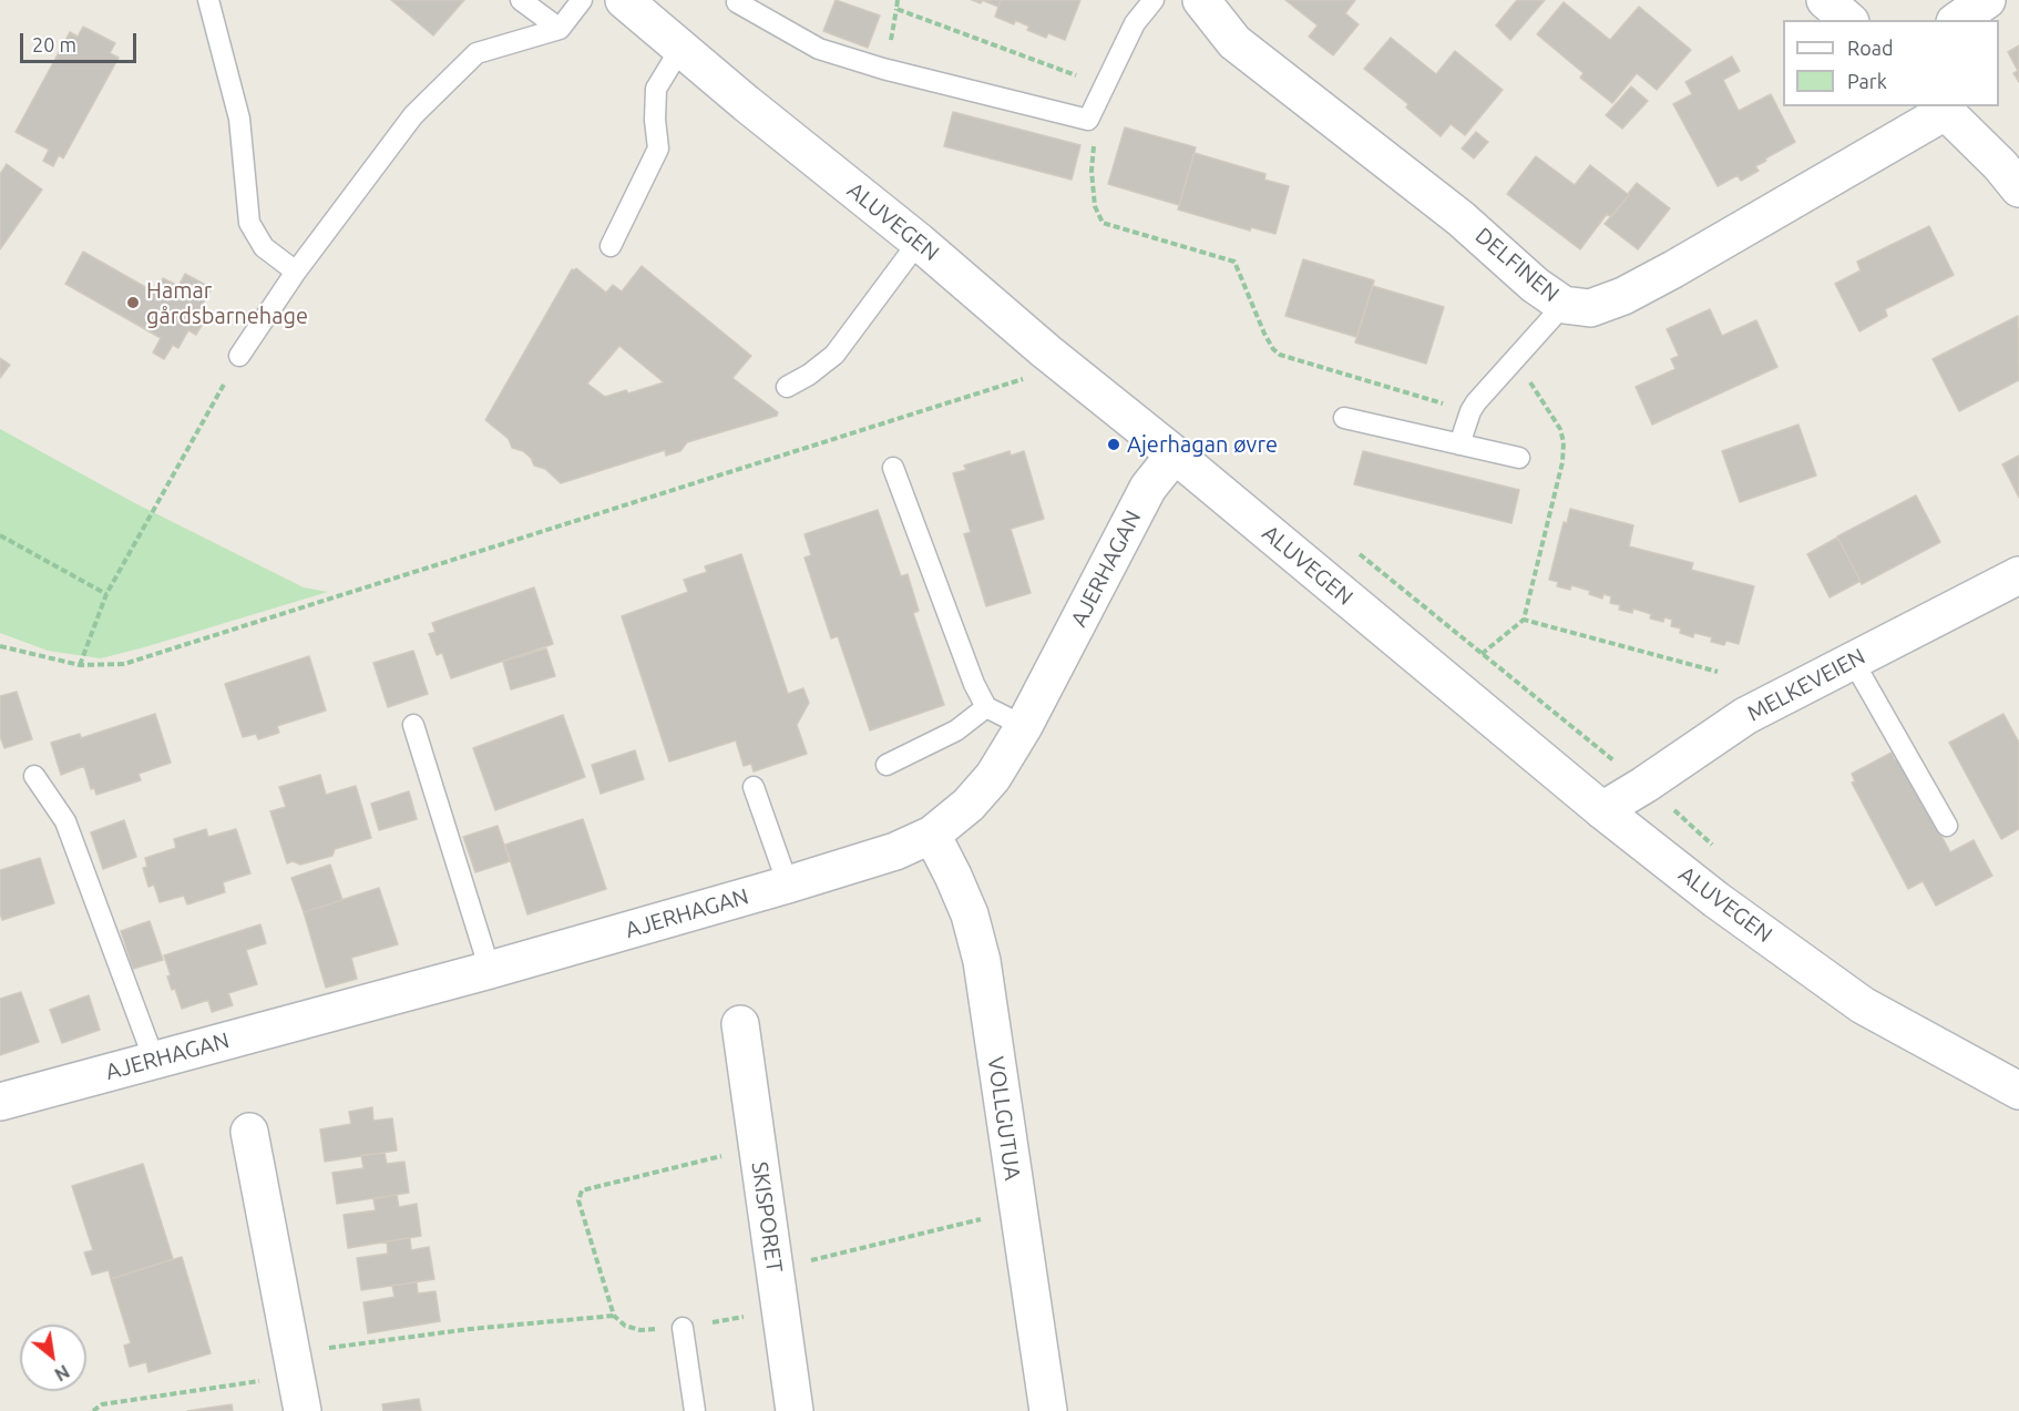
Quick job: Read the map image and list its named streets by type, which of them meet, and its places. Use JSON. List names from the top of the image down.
{
  "streets": {
    "street": [
      "ALUVEGEN",
      "DELFINEN",
      "AJERHAGAN",
      "MELKEVEIEN",
      "VOLLGUTUA",
      "SKISPORET"
    ]
  },
  "crossings": [
    ["ALUVEGEN", "AJERHAGAN"],
    ["ALUVEGEN", "MELKEVEIEN"],
    ["AJERHAGAN", "VOLLGUTUA"]
  ],
  "places": ["Hamar gårdsbarnehage", "Ajerhagan øvre"],
  "legend": ["Road", "Park"],
  "scale_bar": "20 m",
  "north": "bottom right"
}
